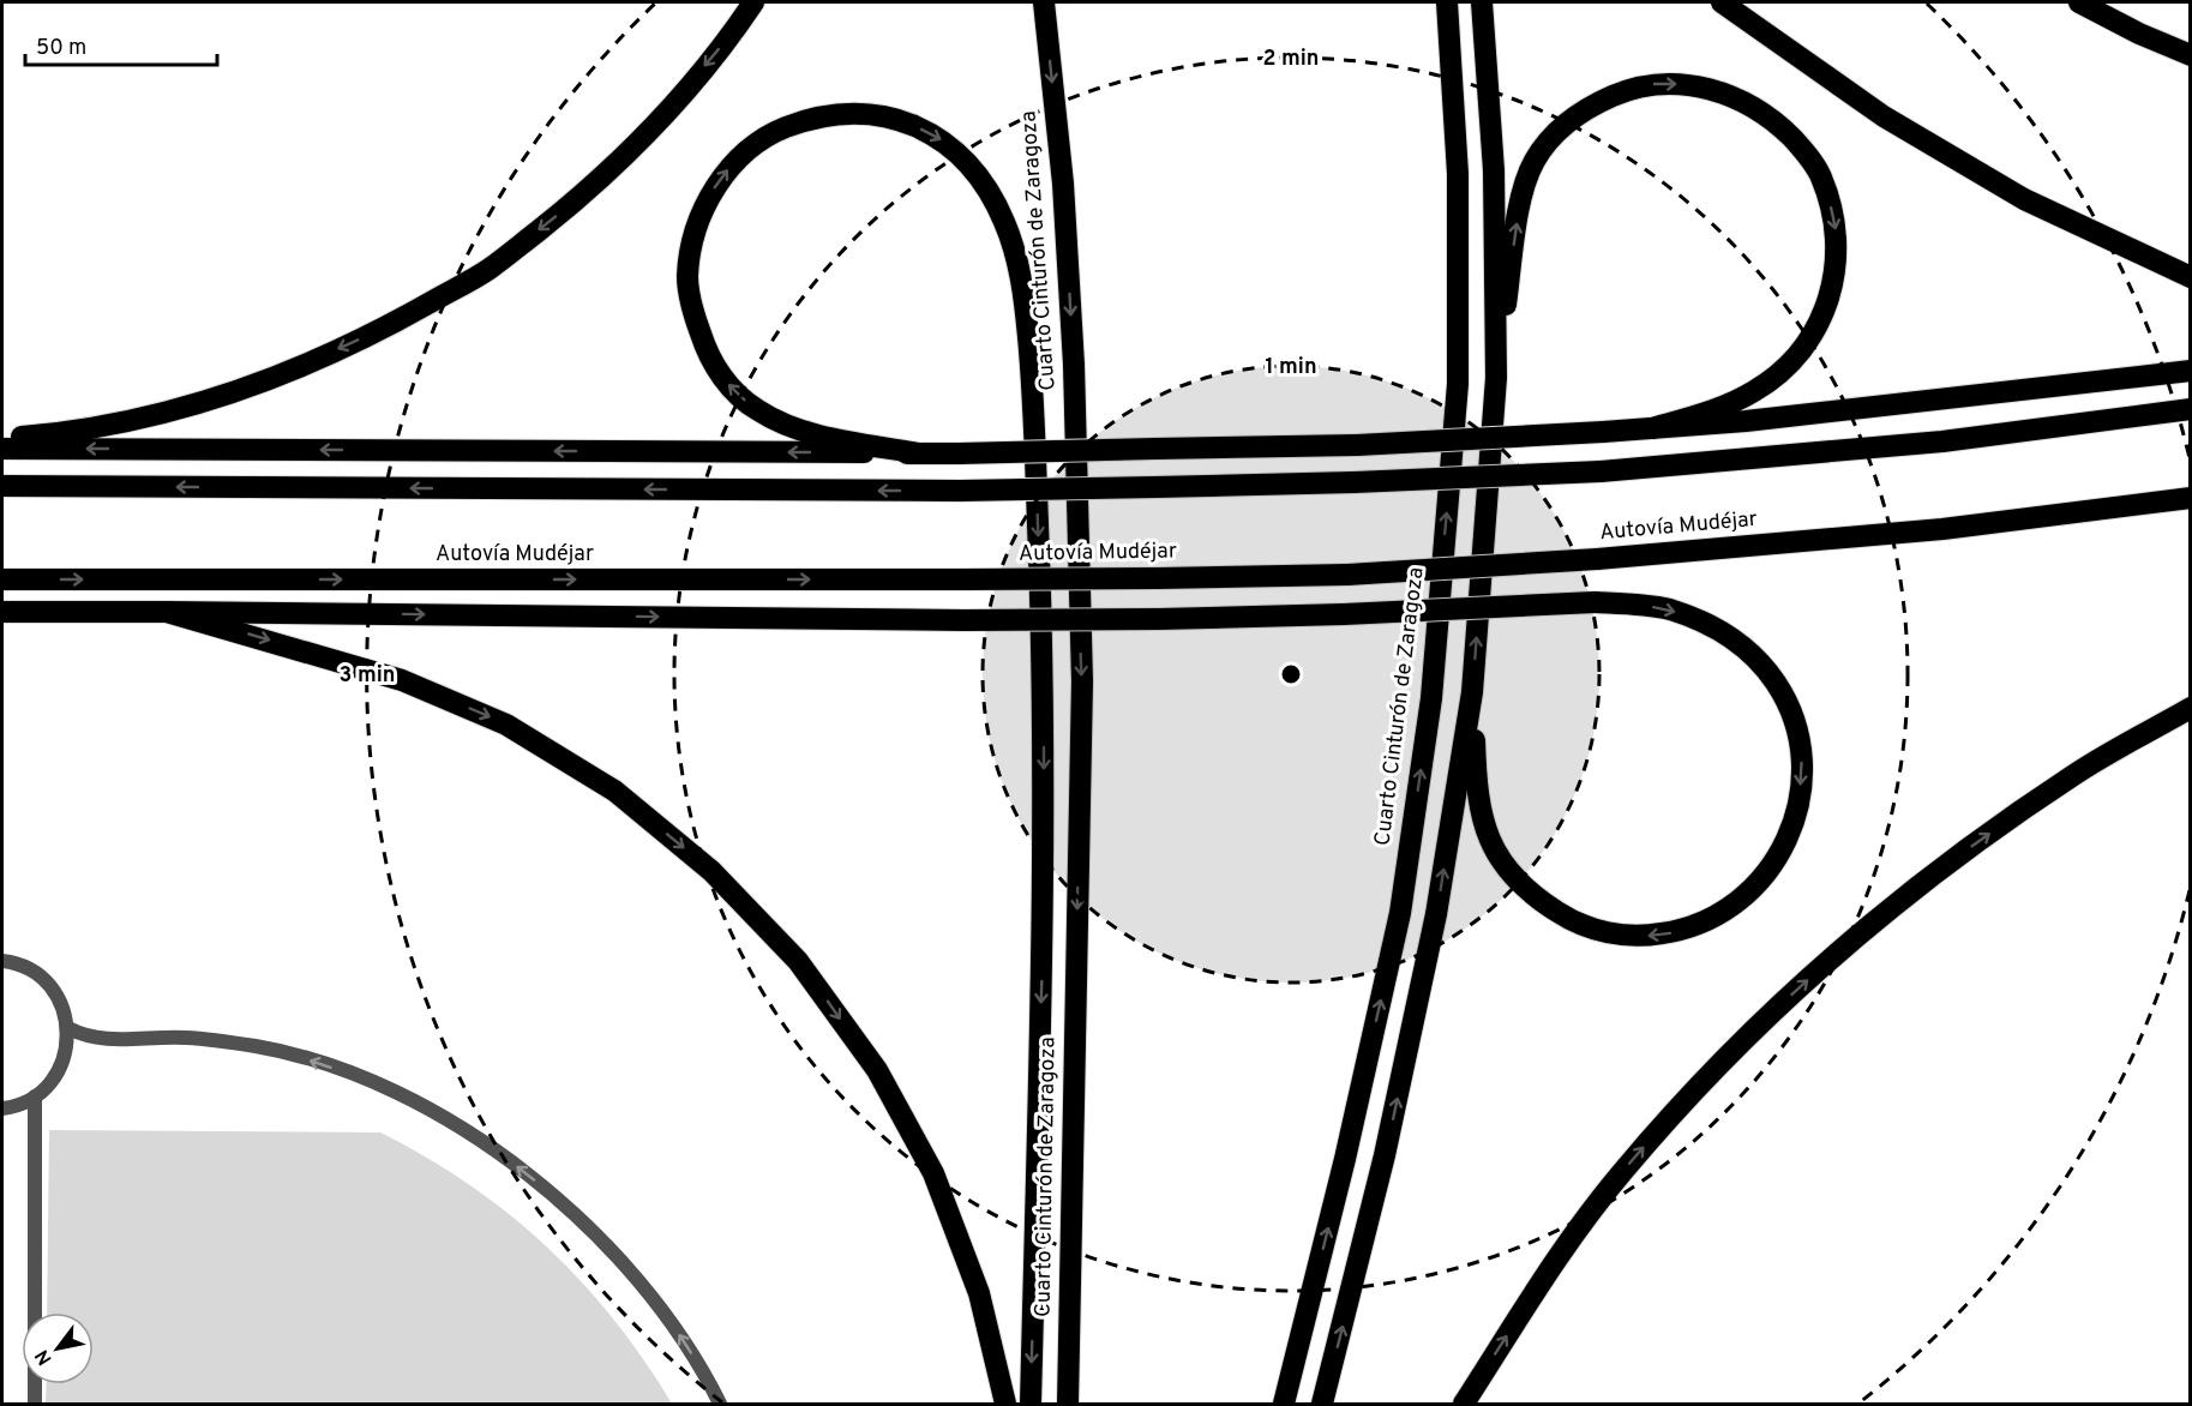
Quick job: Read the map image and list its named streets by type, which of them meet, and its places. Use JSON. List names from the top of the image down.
{
  "streets": {
    "highway": ["Cuarto Cinturón de Zaragoza", "Autovía Mudéjar"]
  },
  "scale_bar": "50 m",
  "north": "bottom left",
  "rings": ["2 min", "1 min", "3 min"]
}
